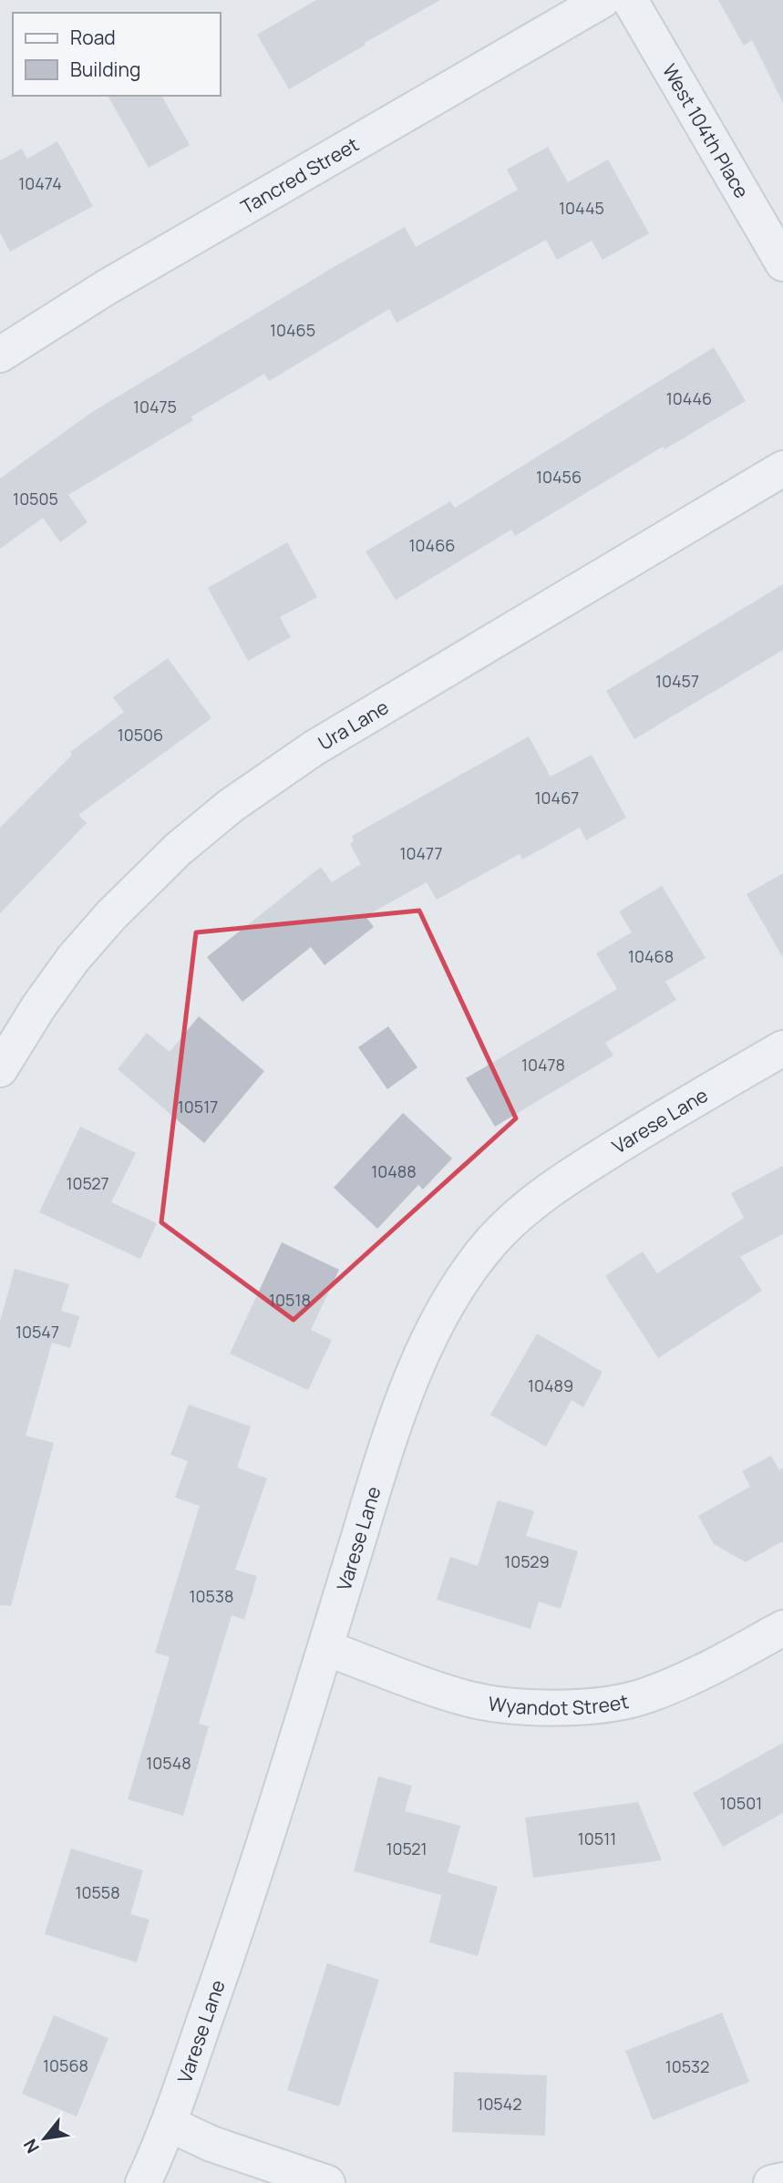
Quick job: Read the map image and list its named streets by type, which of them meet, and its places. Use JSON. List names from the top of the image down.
{
  "streets": {
    "street": [
      "West 104th Place",
      "Tancred Street",
      "Ura Lane",
      "Varese Lane",
      "Wyandot Street"
    ]
  },
  "crossings": [
    ["Varese Lane", "Wyandot Street"]
  ],
  "house_numbers": [
    "10474",
    "10445",
    "10465",
    "10446",
    "10475",
    "10456",
    "10505",
    "10466",
    "10457",
    "10506",
    "10467",
    "10477",
    "10468",
    "10478",
    "10517",
    "10488",
    "10527",
    "10518",
    "10547",
    "10489",
    "10529",
    "10538",
    "10548",
    "10501",
    "10511",
    "10521",
    "10558",
    "10568",
    "10532",
    "10542"
  ],
  "legend": ["Road", "Building"],
  "north": "bottom left"
}
